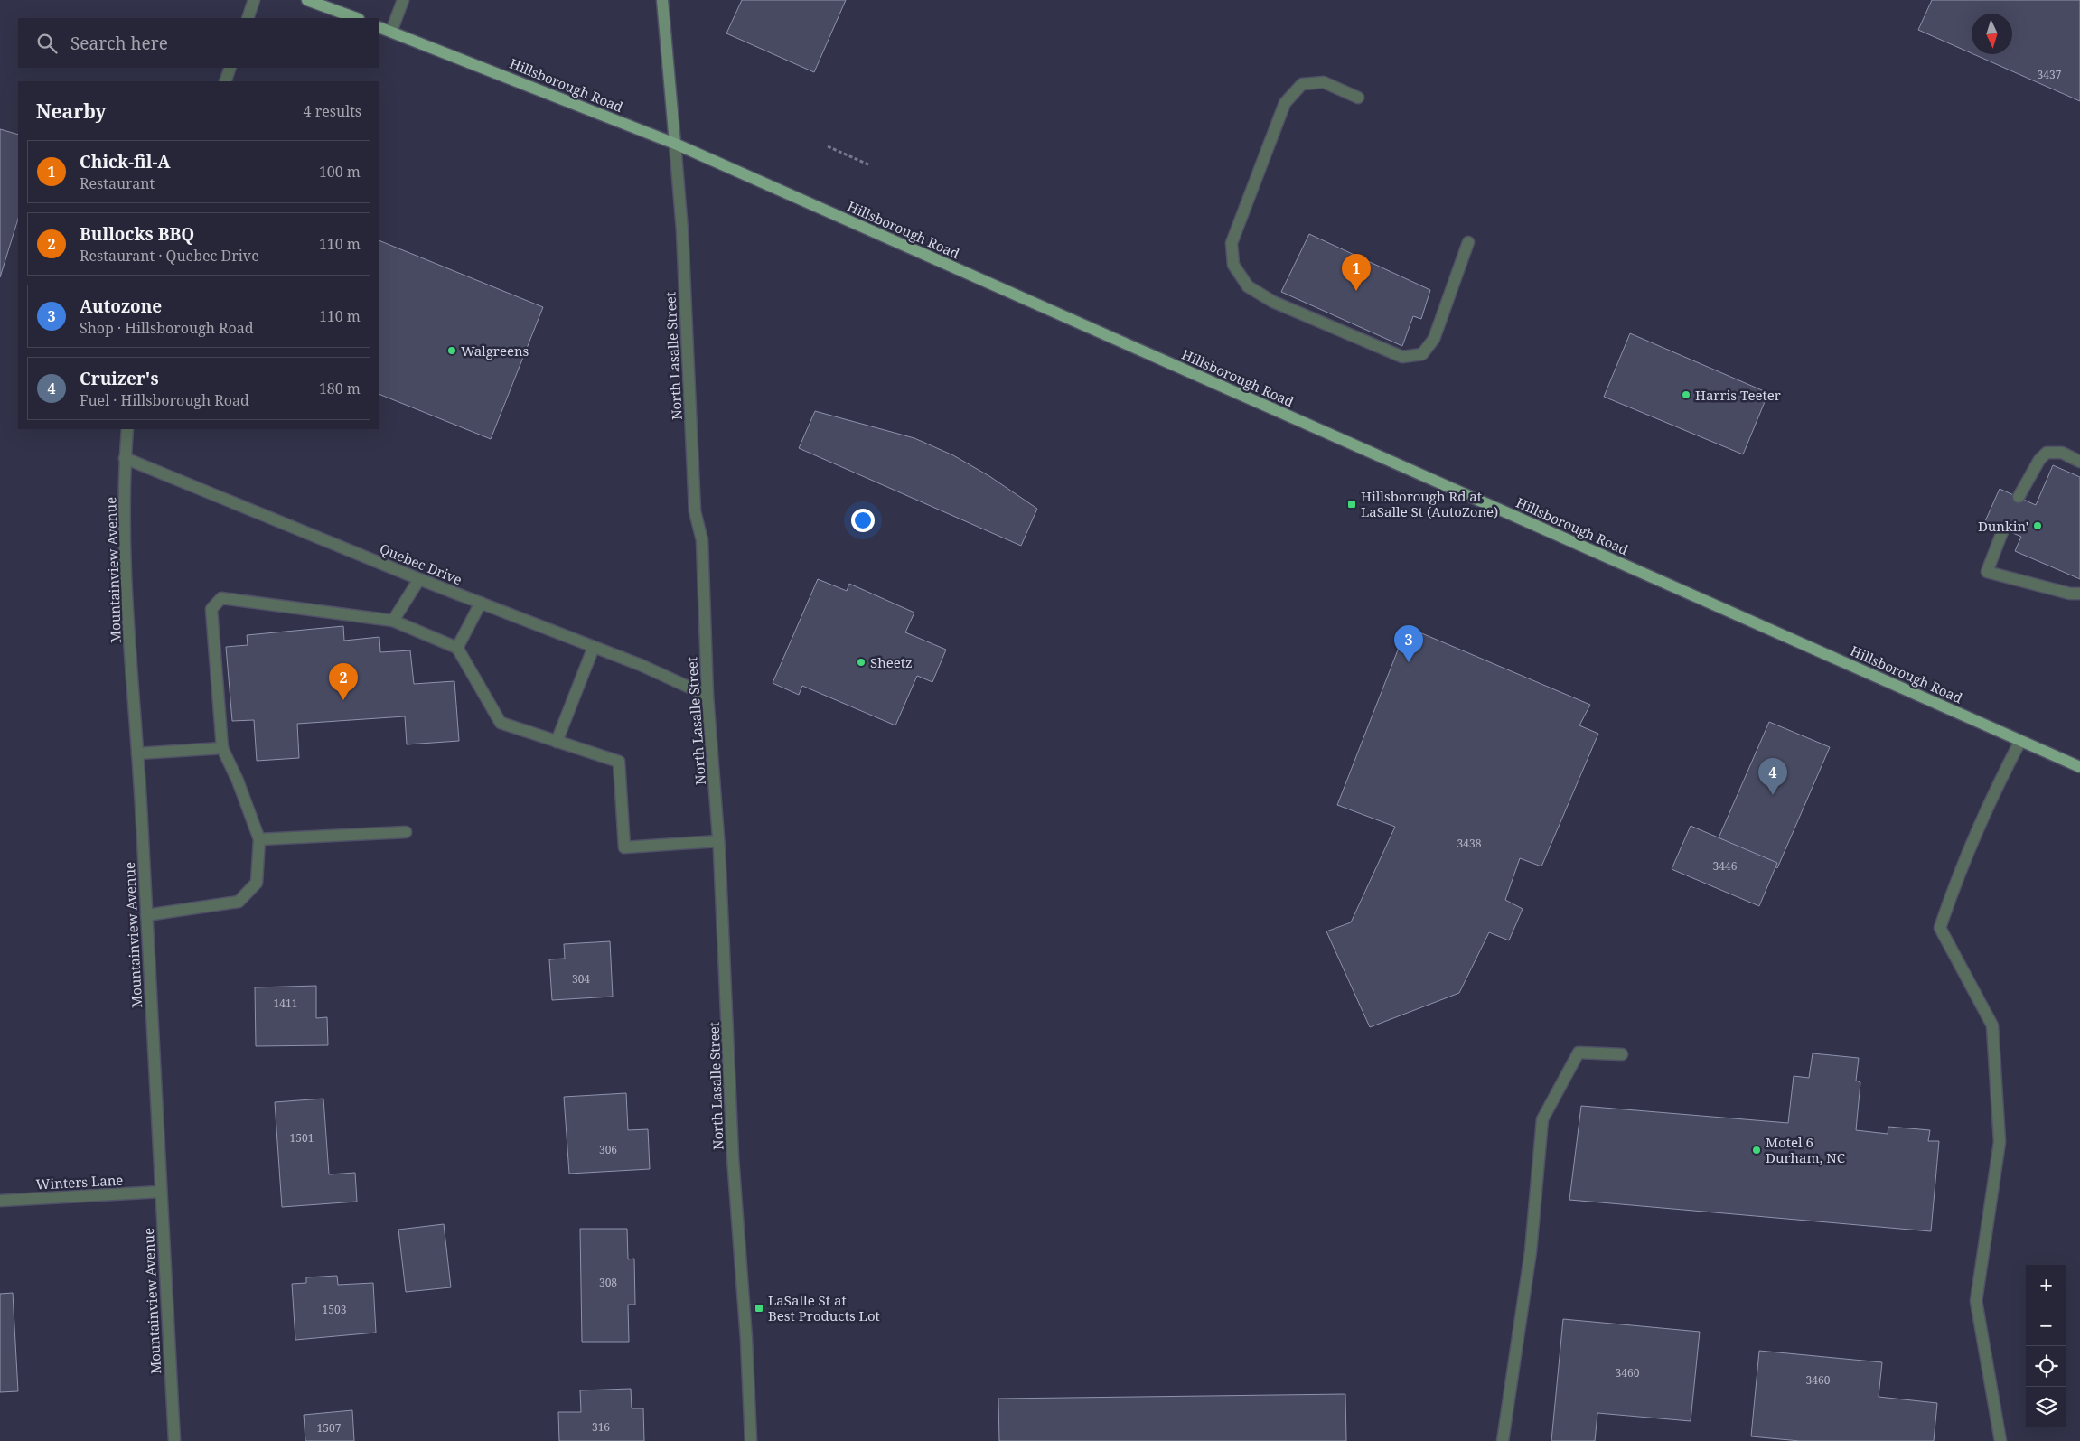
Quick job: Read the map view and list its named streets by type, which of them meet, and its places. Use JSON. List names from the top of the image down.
{
  "streets": {
    "main road": ["Hillsborough Road"],
    "street": [
      "North Lasalle Street",
      "Quebec Drive",
      "Mountainview Avenue",
      "Winters Lane"
    ]
  },
  "crossings": [
    ["Hillsborough Road", "North Lasalle Street"],
    ["North Lasalle Street", "Quebec Drive"],
    ["Quebec Drive", "Mountainview Avenue"],
    ["Mountainview Avenue", "Winters Lane"]
  ],
  "places": {
    "other": [
      "Walgreens",
      "Harris Teeter",
      "Dunkin'",
      "Sheetz",
      "Motel 6 Durham, NC"
    ],
    "transit": ["Hillsborough Rd at LaSalle St (AutoZone)", "LaSalle St at Best Products Lot"]
  },
  "house_numbers": [
    "3437",
    "3438",
    "3446",
    "304",
    "1411",
    "1501",
    "306",
    "308",
    "1503",
    "3460",
    "3460",
    "316",
    "1507"
  ],
  "north": "bottom",
  "page": {
    "search": "Search here",
    "heading": ["Nearby", "4 results"],
    "list": [
      {
        "mark": "1",
        "name": "Chick-fil-A",
        "note": "Restaurant",
        "value": "100 m"
      },
      {
        "mark": "2",
        "name": "Bullocks BBQ",
        "note": "Restaurant · Quebec Drive",
        "value": "110 m"
      },
      {
        "mark": "3",
        "name": "Autozone",
        "note": "Shop · Hillsborough Road",
        "value": "110 m"
      },
      {
        "mark": "4",
        "name": "Cruizer's",
        "note": "Fuel · Hillsborough Road",
        "value": "180 m"
      }
    ],
    "pins": [
      "1",
      "3",
      "2",
      "4"
    ],
    "map_buttons": ["+", "−"]
  }
}
